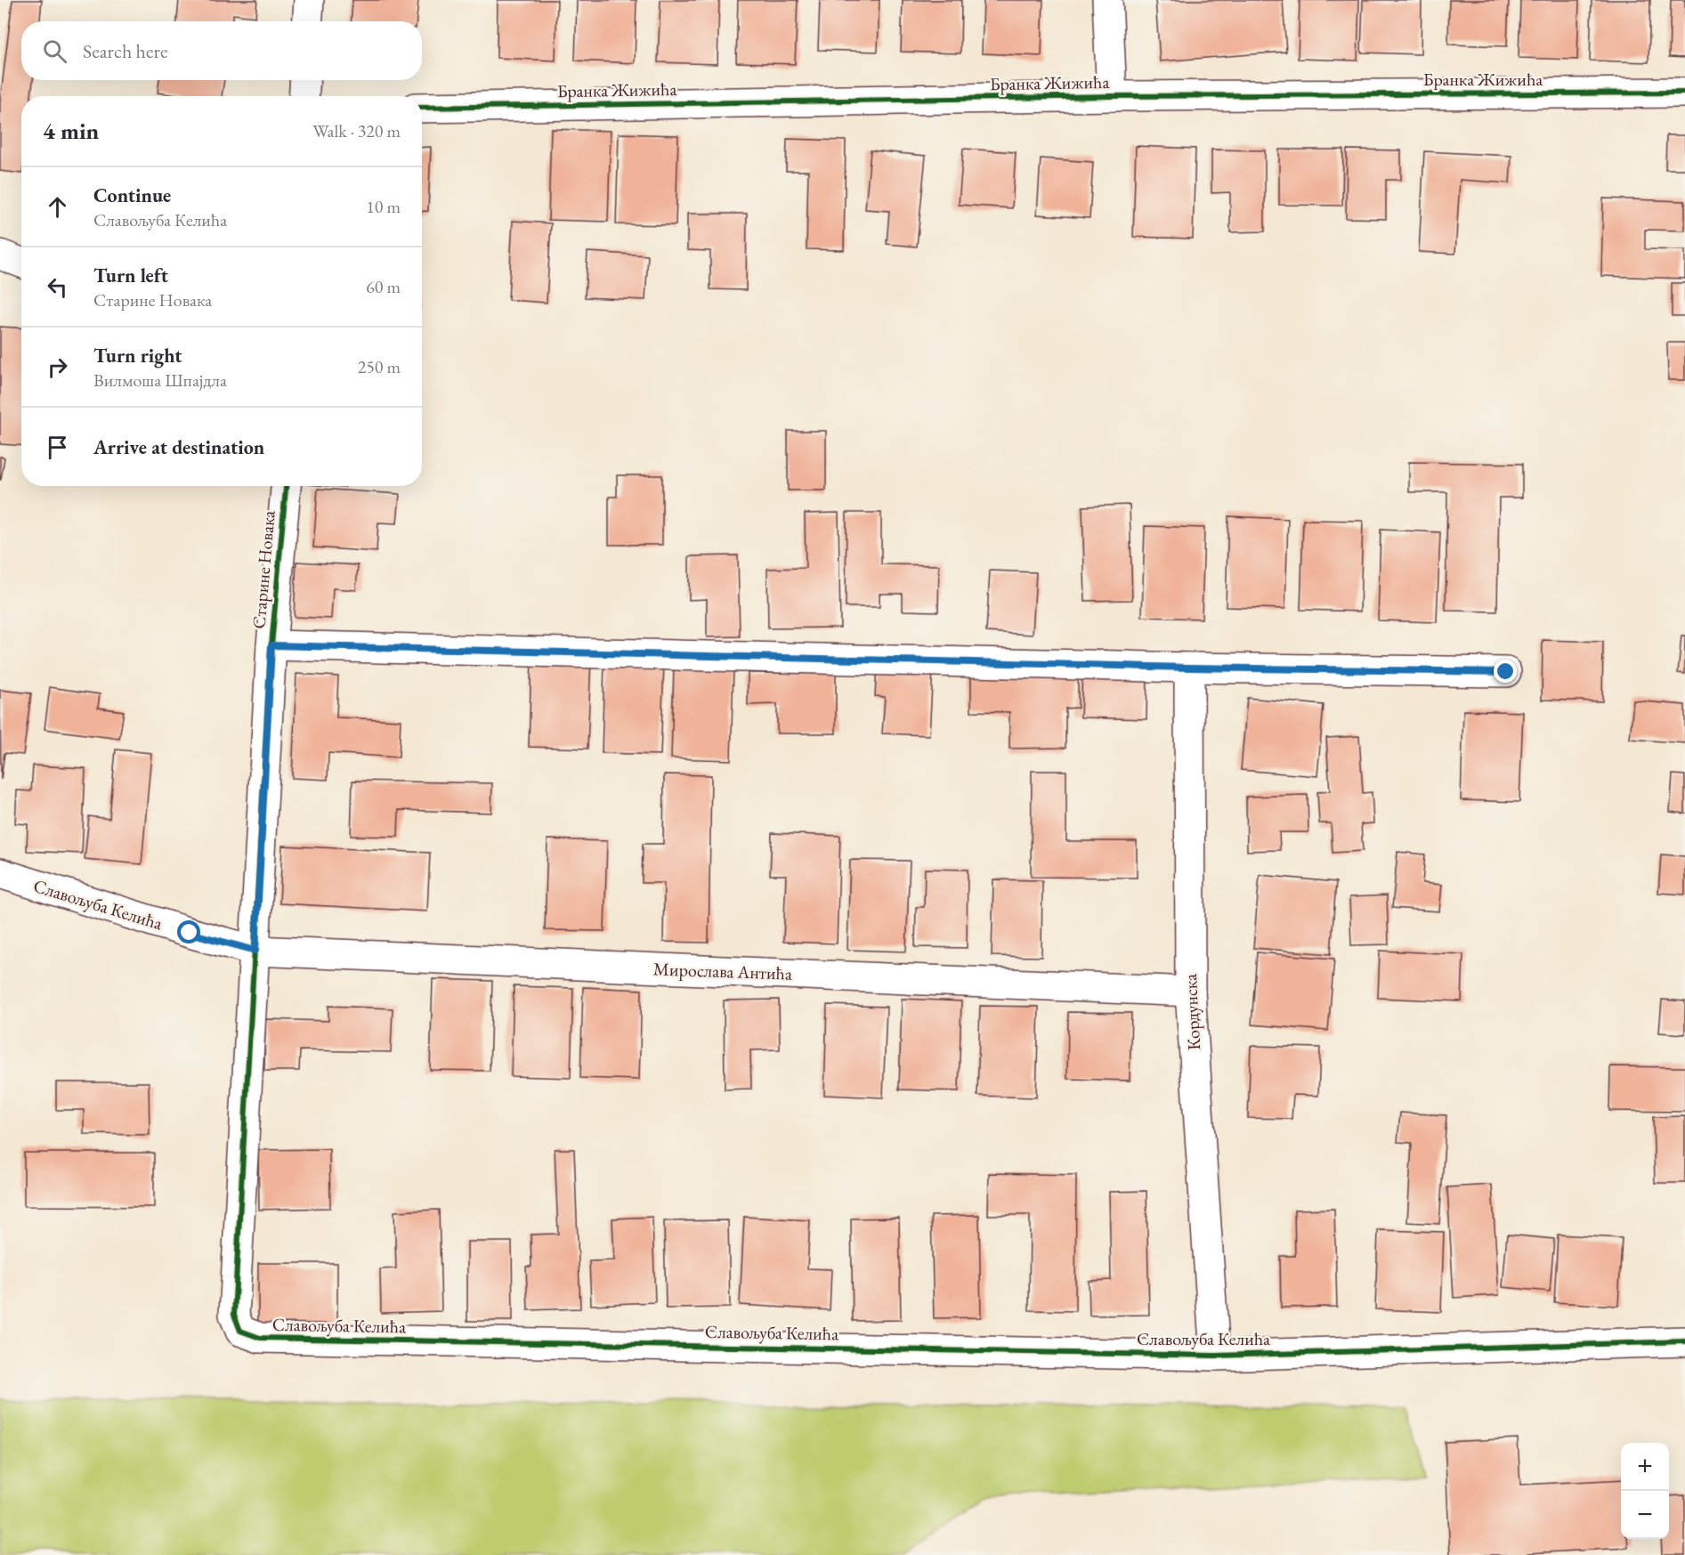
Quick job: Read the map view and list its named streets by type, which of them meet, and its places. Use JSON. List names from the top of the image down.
{
  "streets": {
    "street": [
      "Бранка Жижића",
      "Старине Новака",
      "Славољуба Келића",
      "Мирослава Антића",
      "Кордунска"
    ]
  },
  "crossings": [
    ["Старине Новака", "Славољуба Келића"],
    ["Старине Новака", "Мирослава Антића"],
    ["Славољуба Келића", "Мирослава Антића"],
    ["Славољуба Келића", "Кордунска"],
    ["Мирослава Антића", "Кордунска"]
  ],
  "page": {
    "search": "Search here",
    "heading": ["4 min", "Walk · 320 m"],
    "list": [
      ["Continue", "Славољуба Келића", "10 m"],
      ["Turn left", "Старине Новака", "60 m"],
      ["Turn right", "Вилмоша Шпајдла", "250 m"],
      "Arrive at destination"
    ],
    "map_buttons": ["+", "−"]
  }
}
